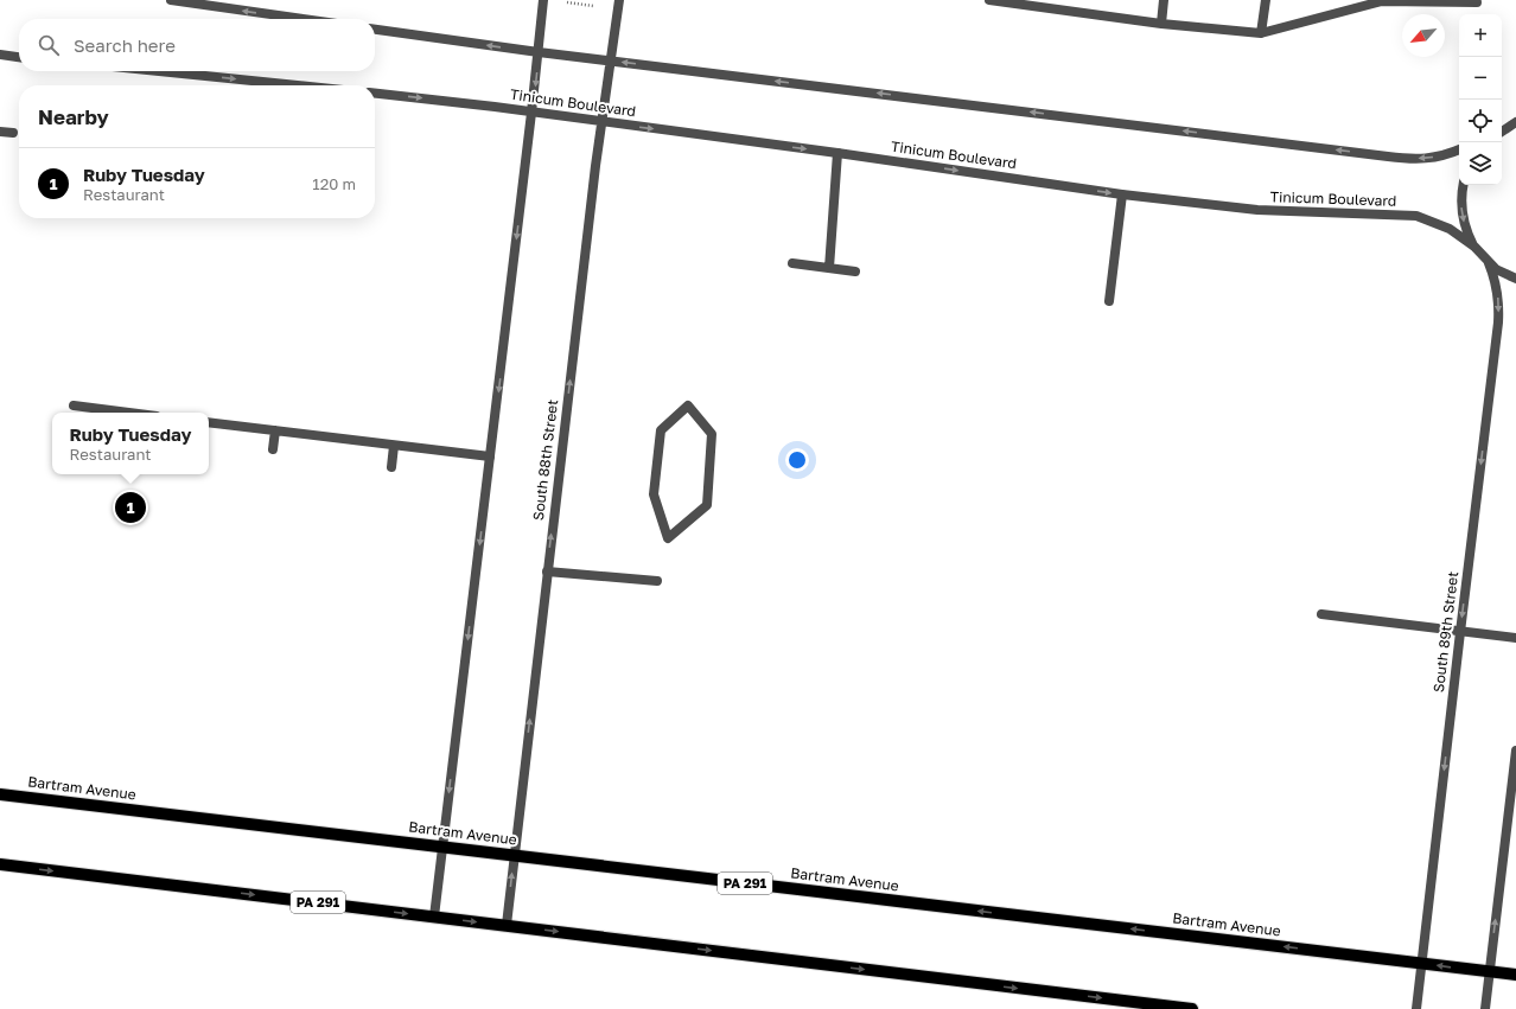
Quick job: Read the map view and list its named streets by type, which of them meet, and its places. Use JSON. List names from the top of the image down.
{
  "streets": {
    "main road": ["Bartram Avenue", "PA 291"],
    "street": ["Tinicum Boulevard", "South 88th Street", "South 89th Street"]
  },
  "crossings": [
    ["Tinicum Boulevard", "South 88th Street"],
    ["Tinicum Boulevard", "South 89th Street"],
    ["South 88th Street", "Bartram Avenue"],
    ["South 88th Street", "PA 291"],
    ["South 89th Street", "Bartram Avenue"]
  ],
  "north": "bottom left",
  "page": {
    "map_buttons": ["+", "−"],
    "search": "Search here",
    "heading": "Nearby",
    "list": [
      {
        "mark": "1",
        "name": "Ruby Tuesday",
        "note": "Restaurant",
        "value": "120 m"
      }
    ],
    "popup": ["Ruby Tuesday", "Restaurant"],
    "pins": "1"
  }
}
